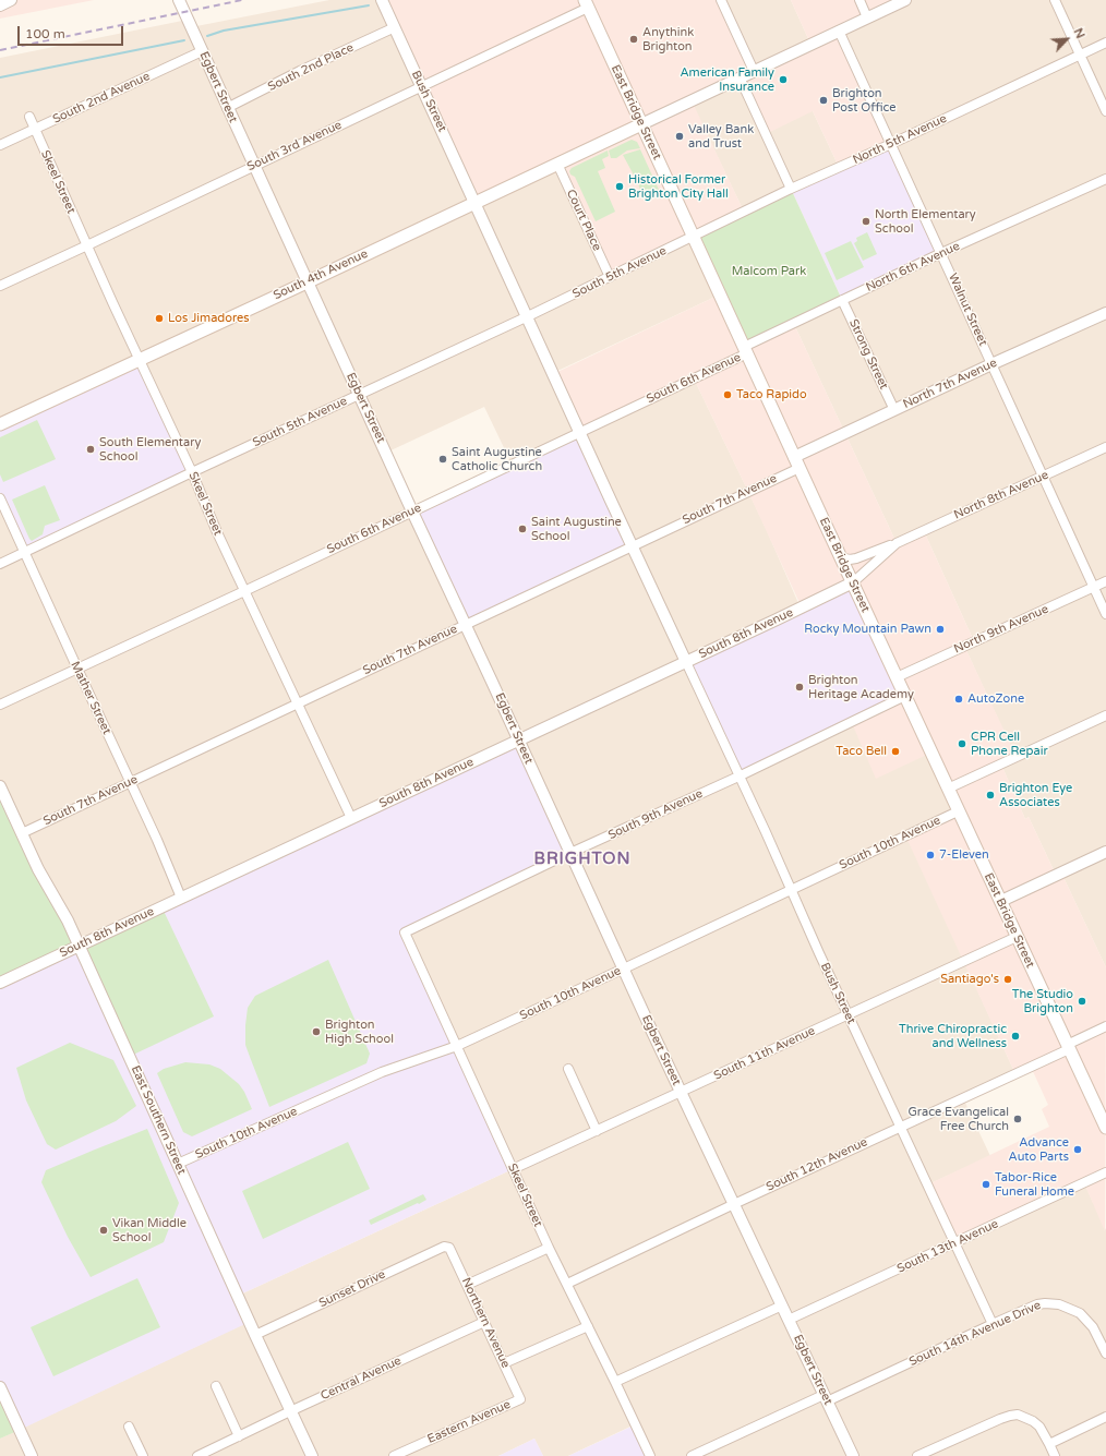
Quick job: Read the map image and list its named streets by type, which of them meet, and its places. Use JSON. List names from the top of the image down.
{
  "streets": {
    "main road": ["East Bridge Street", "South 4th Avenue"],
    "street": [
      "South 2nd Place",
      "Egbert Street",
      "South 2nd Avenue",
      "Bush Street",
      "North 5th Avenue",
      "South 3rd Avenue",
      "Skeel Street",
      "Court Place",
      "North 6th Avenue",
      "South 5th Avenue",
      "Walnut Street",
      "Strong Street",
      "South 6th Avenue",
      "North 7th Avenue",
      "North 8th Avenue",
      "South 7th Avenue",
      "North 9th Avenue",
      "South 8th Avenue",
      "Mather Street",
      "South 9th Avenue",
      "South 10th Avenue",
      "South 11th Avenue",
      "East Southern Street",
      "South 12th Avenue",
      "South 13th Avenue",
      "Sunset Drive",
      "Northern Avenue",
      "South 14th Avenue Drive",
      "Central Avenue",
      "Eastern Avenue"
    ]
  },
  "crossings": [
    ["South 2nd Place", "Egbert Street"],
    ["South 2nd Place", "Bush Street"],
    ["Egbert Street", "South 2nd Avenue"],
    ["Egbert Street", "South 3rd Avenue"],
    ["Egbert Street", "South 5th Avenue"],
    ["Egbert Street", "South 4th Avenue"],
    ["Egbert Street", "South 6th Avenue"],
    ["Egbert Street", "South 7th Avenue"],
    ["Egbert Street", "South 8th Avenue"],
    ["Egbert Street", "South 9th Avenue"],
    ["Egbert Street", "South 10th Avenue"],
    ["Egbert Street", "South 11th Avenue"],
    ["Egbert Street", "South 12th Avenue"],
    ["Egbert Street", "South 13th Avenue"],
    ["Egbert Street", "South 14th Avenue Drive"],
    ["South 2nd Avenue", "Skeel Street"],
    ["Bush Street", "South 3rd Avenue"],
    ["Bush Street", "South 5th Avenue"],
    ["Bush Street", "South 4th Avenue"],
    ["Bush Street", "South 6th Avenue"],
    ["Bush Street", "South 7th Avenue"],
    ["Bush Street", "South 8th Avenue"],
    ["Bush Street", "South 9th Avenue"],
    ["Bush Street", "South 10th Avenue"],
    ["Bush Street", "South 11th Avenue"],
    ["Bush Street", "South 12th Avenue"],
    ["Bush Street", "South 13th Avenue"],
    ["Bush Street", "South 14th Avenue Drive"],
    ["East Bridge Street", "North 5th Avenue"],
    ["East Bridge Street", "South 3rd Avenue"],
    ["East Bridge Street", "North 6th Avenue"],
    ["East Bridge Street", "South 5th Avenue"],
    ["East Bridge Street", "South 4th Avenue"],
    ["East Bridge Street", "South 6th Avenue"],
    ["East Bridge Street", "North 7th Avenue"],
    ["East Bridge Street", "North 8th Avenue"],
    ["East Bridge Street", "South 7th Avenue"],
    ["East Bridge Street", "North 9th Avenue"],
    ["East Bridge Street", "South 8th Avenue"],
    ["East Bridge Street", "South 9th Avenue"],
    ["East Bridge Street", "South 10th Avenue"],
    ["East Bridge Street", "South 11th Avenue"],
    ["East Bridge Street", "South 12th Avenue"],
    ["North 5th Avenue", "South 5th Avenue"],
    ["North 5th Avenue", "Walnut Street"],
    ["South 3rd Avenue", "Skeel Street"],
    ["Skeel Street", "South 5th Avenue"],
    ["Skeel Street", "South 4th Avenue"],
    ["Skeel Street", "South 6th Avenue"],
    ["Skeel Street", "South 7th Avenue"],
    ["Skeel Street", "South 8th Avenue"],
    ["Skeel Street", "South 9th Avenue"],
    ["Skeel Street", "South 10th Avenue"],
    ["Skeel Street", "South 11th Avenue"],
    ["Skeel Street", "South 12th Avenue"],
    ["Court Place", "South 5th Avenue"],
    ["Court Place", "South 4th Avenue"],
    ["North 6th Avenue", "Walnut Street"],
    ["North 6th Avenue", "Strong Street"],
    ["North 6th Avenue", "South 6th Avenue"],
    ["South 5th Avenue", "Mather Street"],
    ["Walnut Street", "North 7th Avenue"],
    ["Walnut Street", "North 8th Avenue"],
    ["Walnut Street", "North 9th Avenue"],
    ["Strong Street", "North 7th Avenue"],
    ["South 6th Avenue", "Mather Street"],
    ["North 7th Avenue", "South 7th Avenue"],
    ["North 8th Avenue", "South 8th Avenue"],
    ["South 7th Avenue", "Mather Street"],
    ["South 7th Avenue", "East Southern Street"],
    ["South 8th Avenue", "Mather Street"],
    ["South 8th Avenue", "East Southern Street"],
    ["South 10th Avenue", "East Southern Street"],
    ["East Southern Street", "Sunset Drive"],
    ["East Southern Street", "Central Avenue"],
    ["Sunset Drive", "Northern Avenue"],
    ["Northern Avenue", "Central Avenue"],
    ["Northern Avenue", "Eastern Avenue"]
  ],
  "districts": ["BRIGHTON"],
  "parks": ["Malcom Park"],
  "places": [
    "Anythink Brighton",
    "American Family Insurance",
    "Brighton Post Office",
    "Valley Bank and Trust",
    "Historical Former Brighton City Hall",
    "North Elementary School",
    "Los Jimadores",
    "Taco Rapido",
    "South Elementary School",
    "Saint Augustine Catholic Church",
    "Saint Augustine School",
    "Rocky Mountain Pawn",
    "Brighton Heritage Academy",
    "AutoZone",
    "CPR Cell Phone Repair",
    "Taco Bell",
    "Brighton Eye Associates",
    "7-Eleven",
    "Santiago's",
    "The Studio Brighton",
    "Brighton High School",
    "Thrive Chiropractic and Wellness",
    "Grace Evangelical Free Church",
    "Advance Auto Parts",
    "Tabor-Rice Funeral Home",
    "Vikan Middle School"
  ],
  "scale_bar": "100 m",
  "north": "top right"
}
